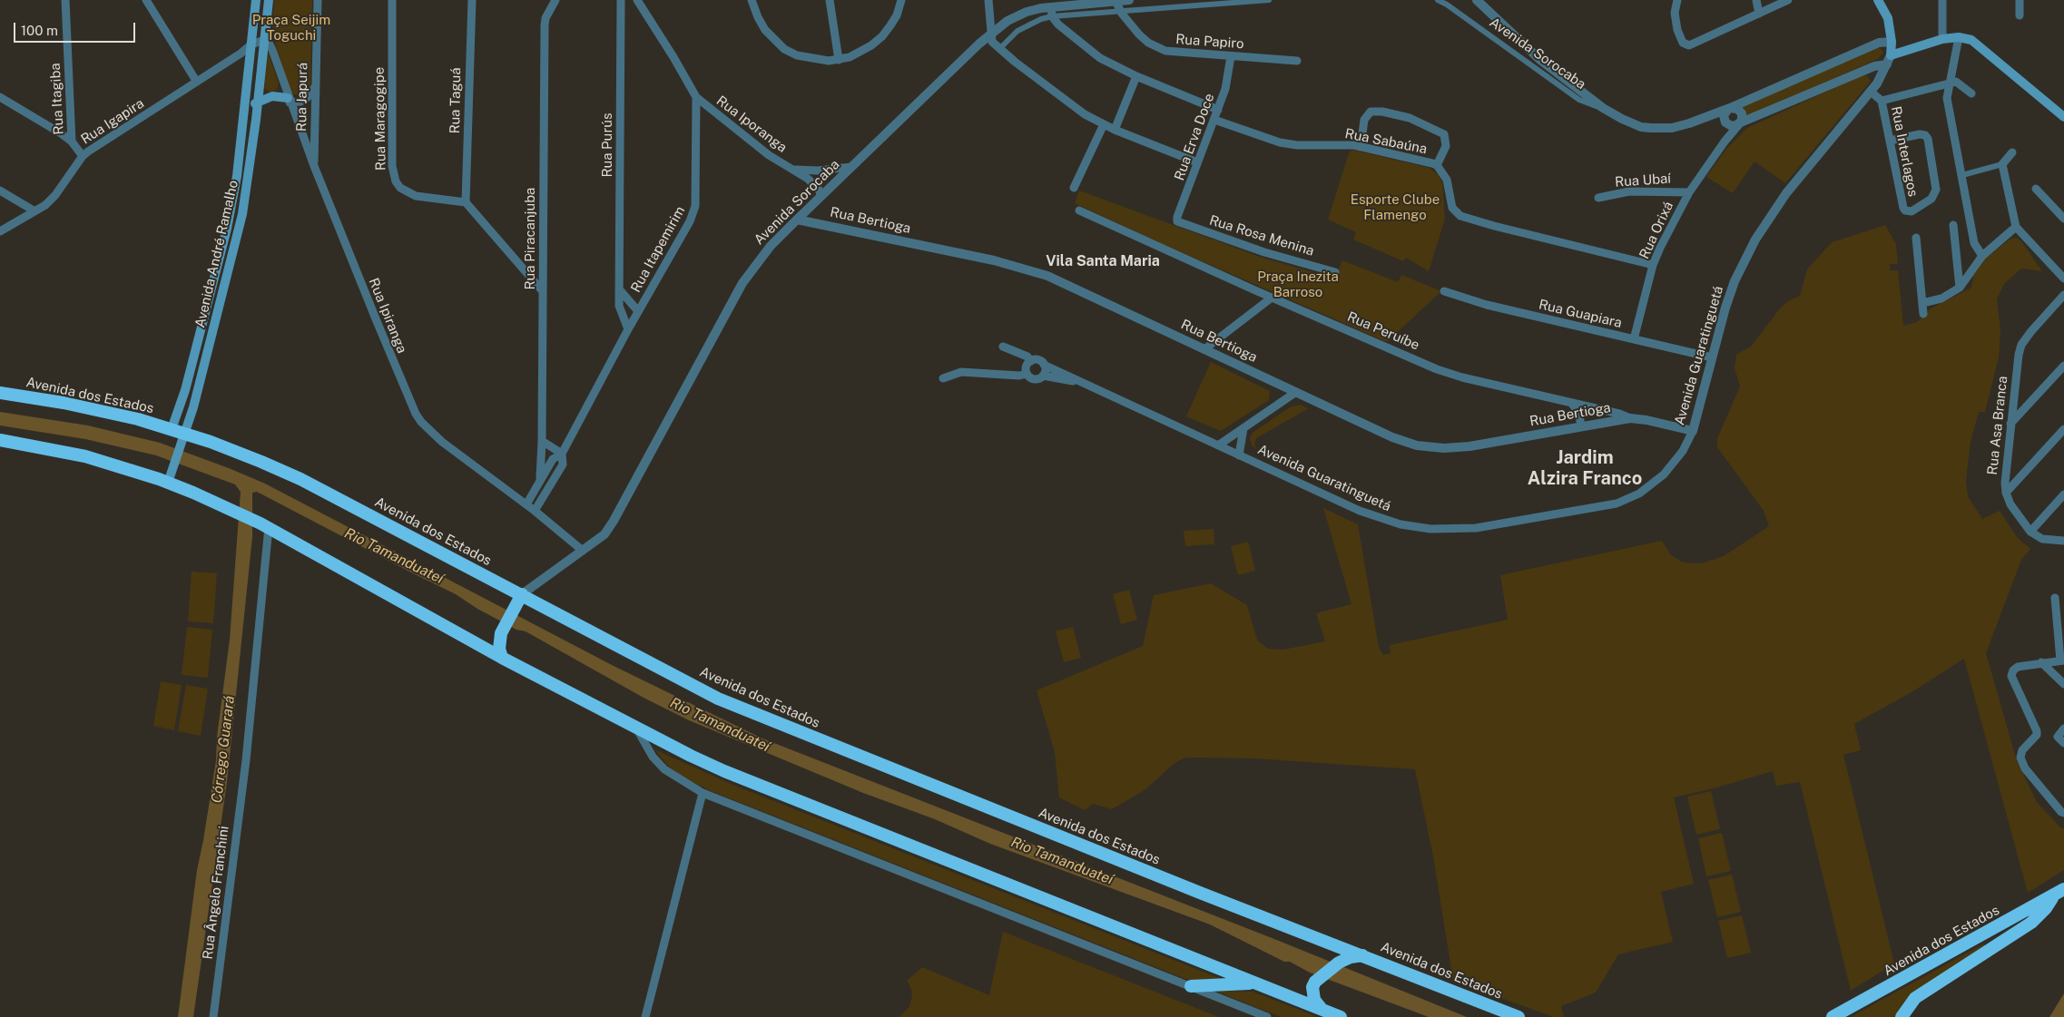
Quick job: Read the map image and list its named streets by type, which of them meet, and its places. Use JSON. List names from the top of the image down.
{
  "streets": {
    "highway": ["Avenida dos Estados"],
    "main road": ["Avenida André Ramalho", "Avenida Guaratinguetá"],
    "street": [
      "Rua Papiro",
      "Avenida Sorocaba",
      "Rua Japurá",
      "Rua Itagiba",
      "Rua Taguá",
      "Rua Maragogipe",
      "Rua Igapira",
      "Rua Iporanga",
      "Rua Erva Doce",
      "Rua Sabaúna",
      "Rua Purús",
      "Rua Interlagos",
      "Rua Ubaí",
      "Rua Bertioga",
      "Rua Orixá",
      "Rua Rosa Menina",
      "Rua Piracanjuba",
      "Rua Itapemirim",
      "Rua Guapiara",
      "Rua Ipiranga",
      "Rua Peruíbe",
      "Rua Asa Branca",
      "Rua Ângelo Franchini"
    ]
  },
  "crossings": [
    ["Rua Papiro", "Avenida Sorocaba"],
    ["Rua Papiro", "Rua Erva Doce"],
    ["Avenida Sorocaba", "Rua Iporanga"],
    ["Avenida Sorocaba", "Rua Bertioga"],
    ["Avenida Sorocaba", "Rua Orixá"],
    ["Avenida Sorocaba", "Rua Ipiranga"],
    ["Avenida Sorocaba", "Avenida Guaratinguetá"],
    ["Avenida Sorocaba", "Avenida dos Estados"],
    ["Rua Japurá", "Rua Ipiranga"],
    ["Rua Taguá", "Rua Maragogipe"],
    ["Rua Igapira", "Avenida André Ramalho"],
    ["Rua Iporanga", "Rua Itapemirim"],
    ["Rua Erva Doce", "Rua Sabaúna"],
    ["Rua Erva Doce", "Rua Rosa Menina"],
    ["Rua Sabaúna", "Rua Orixá"],
    ["Rua Purús", "Rua Itapemirim"],
    ["Rua Ubaí", "Rua Orixá"],
    ["Rua Bertioga", "Rua Peruíbe"],
    ["Rua Orixá", "Rua Guapiara"],
    ["Rua Piracanjuba", "Rua Itapemirim"],
    ["Rua Itapemirim", "Rua Ipiranga"],
    ["Avenida André Ramalho", "Rua Ipiranga"],
    ["Avenida André Ramalho", "Avenida dos Estados"],
    ["Rua Guapiara", "Avenida Guaratinguetá"],
    ["Rua Peruíbe", "Avenida Guaratinguetá"]
  ],
  "districts": ["Vila Santa Maria", "Jardim Alzira Franco"],
  "water": ["Rio Tamanduateí", "Córrego Guarará"],
  "parks": ["Praça Seijim Toguchi", "Esporte Clube Flamengo", "Praça Inezita Barroso"],
  "scale_bar": "100 m"
}
